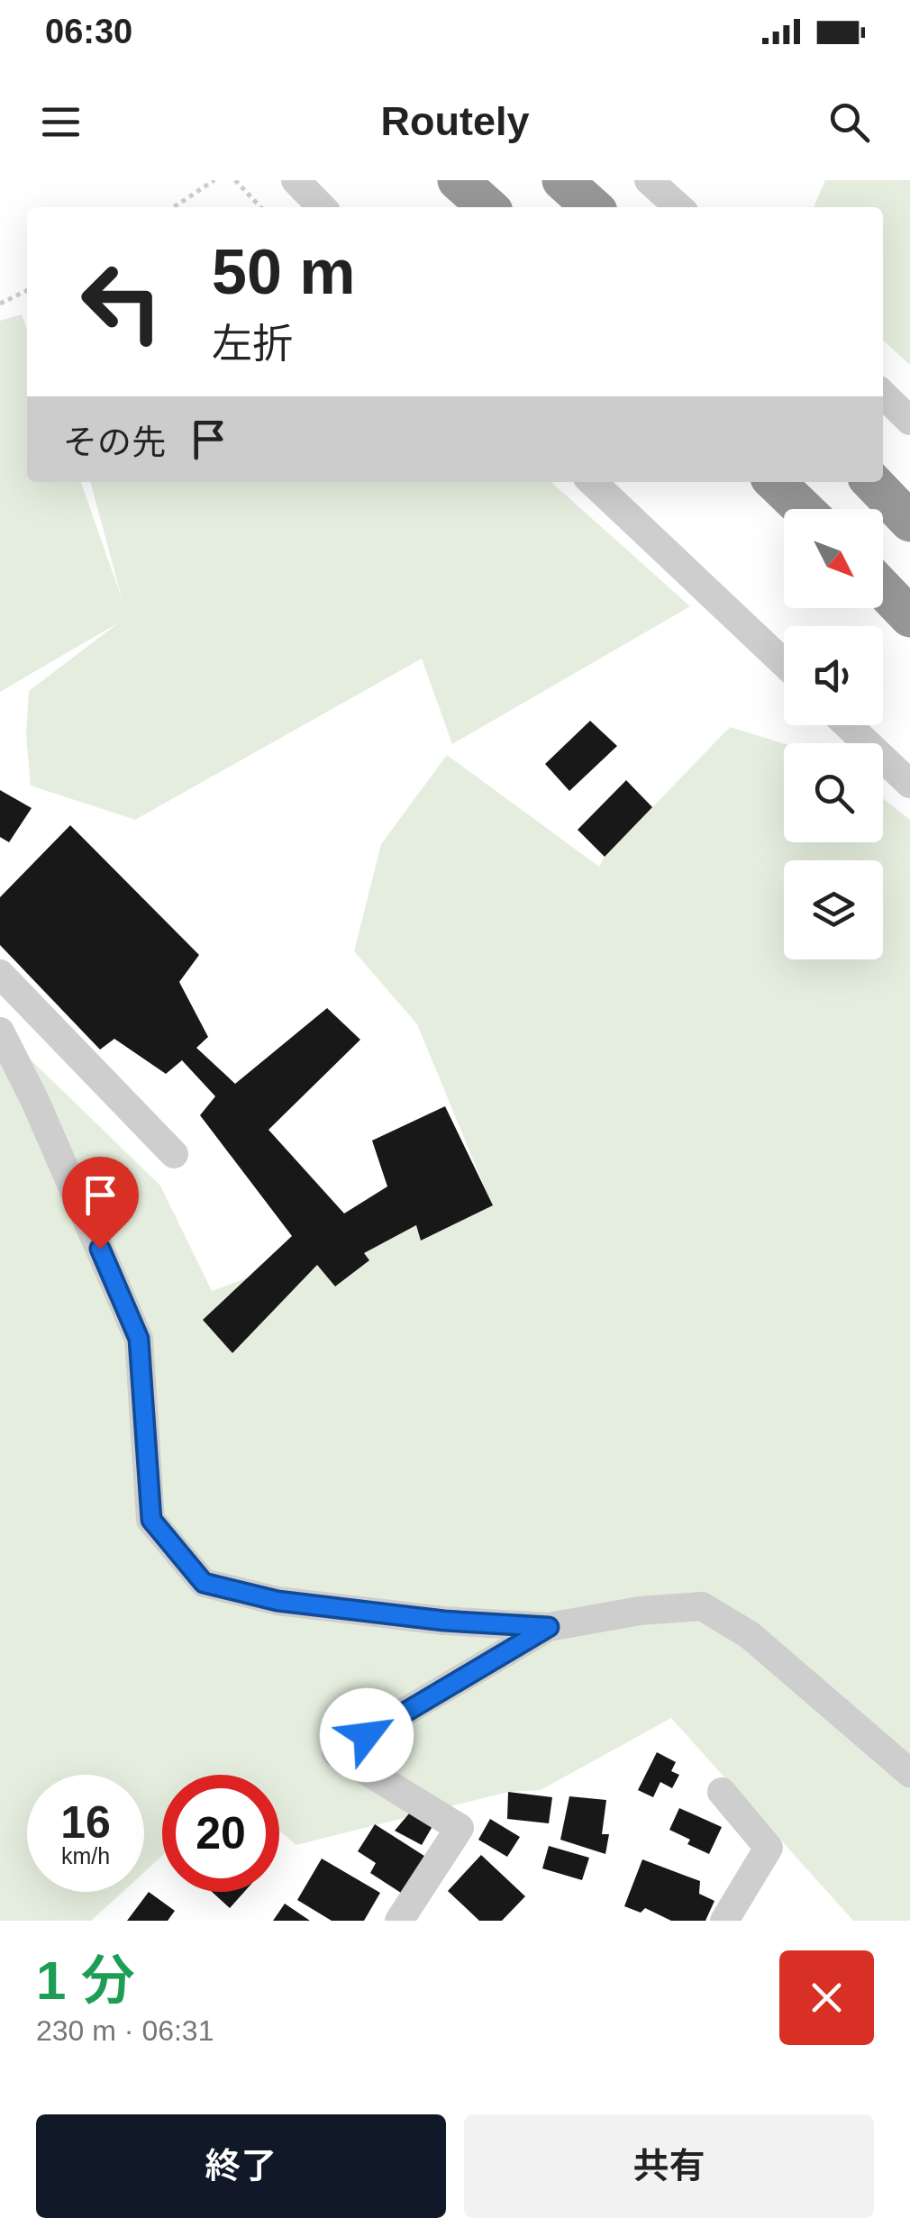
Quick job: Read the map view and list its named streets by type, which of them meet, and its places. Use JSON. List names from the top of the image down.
{
  "north": "bottom right",
  "page": {
    "status": "06:30",
    "header": "Routely",
    "turn": ["50 m", "左折"],
    "then": "その先",
    "speed": "16 km/h",
    "limit": "20",
    "heading": ["1 分", "230 m · 06:31"],
    "buttons": ["終了", "共有"]
  }
}
